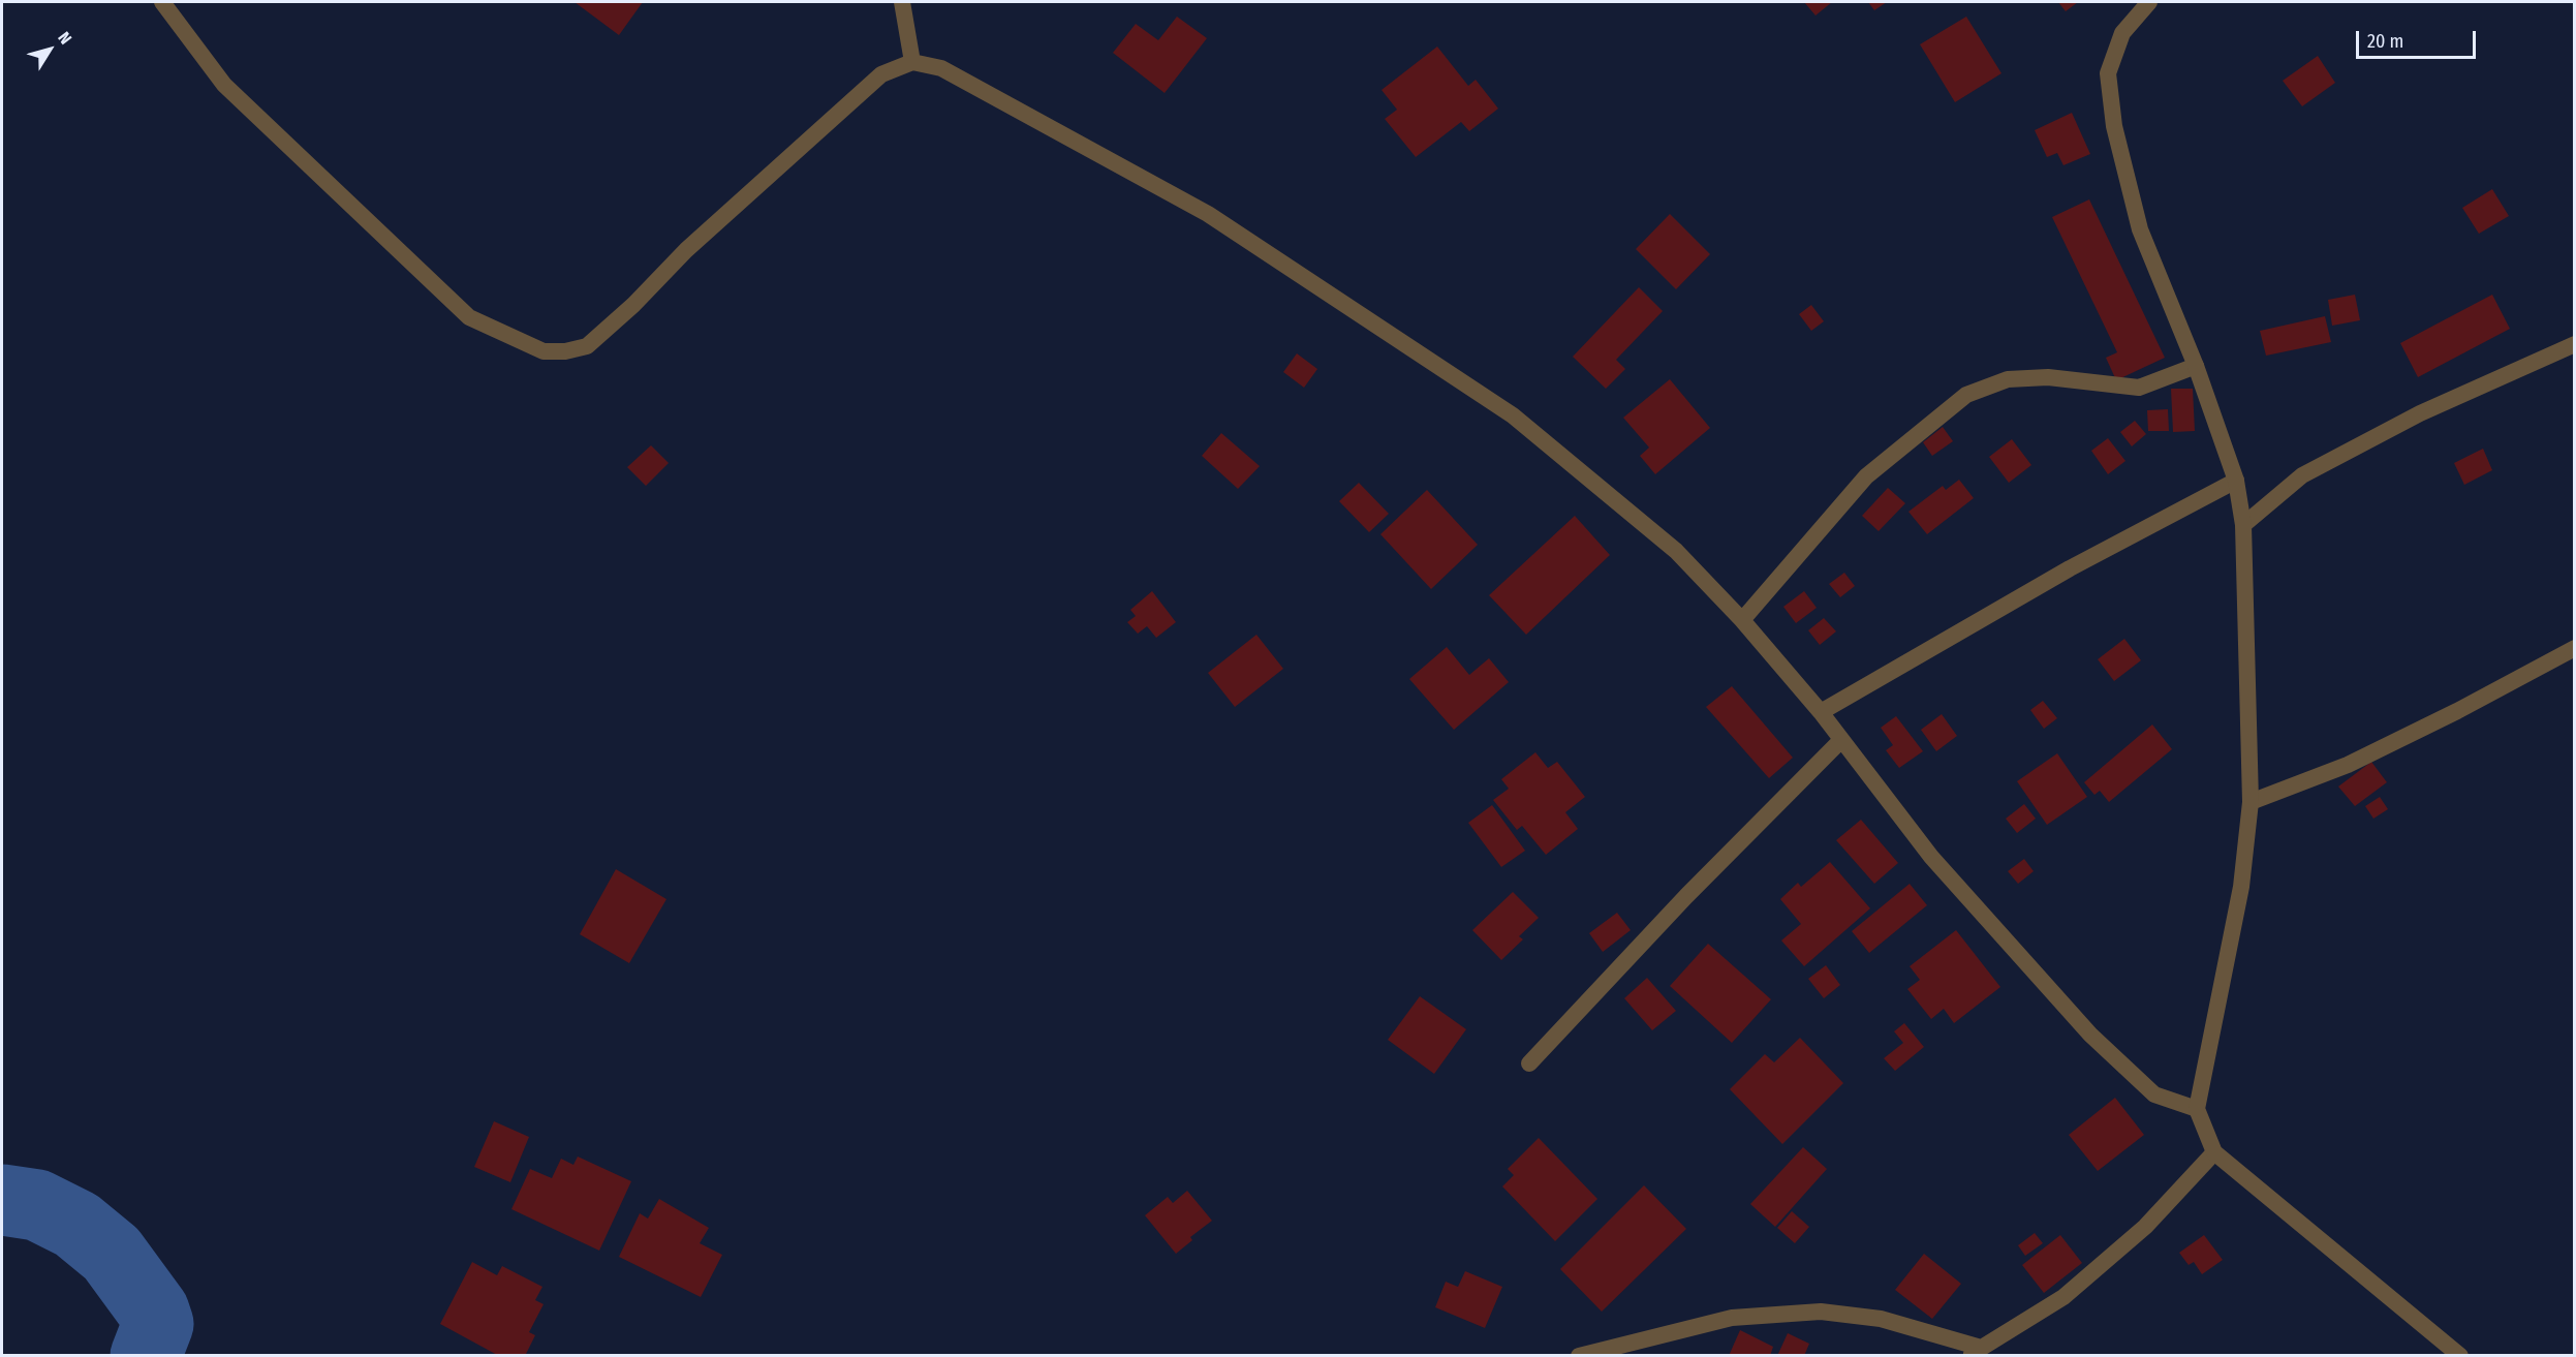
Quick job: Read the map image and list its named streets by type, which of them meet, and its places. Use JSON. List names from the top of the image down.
{
  "scale_bar": "20 m",
  "north": "top right"
}
